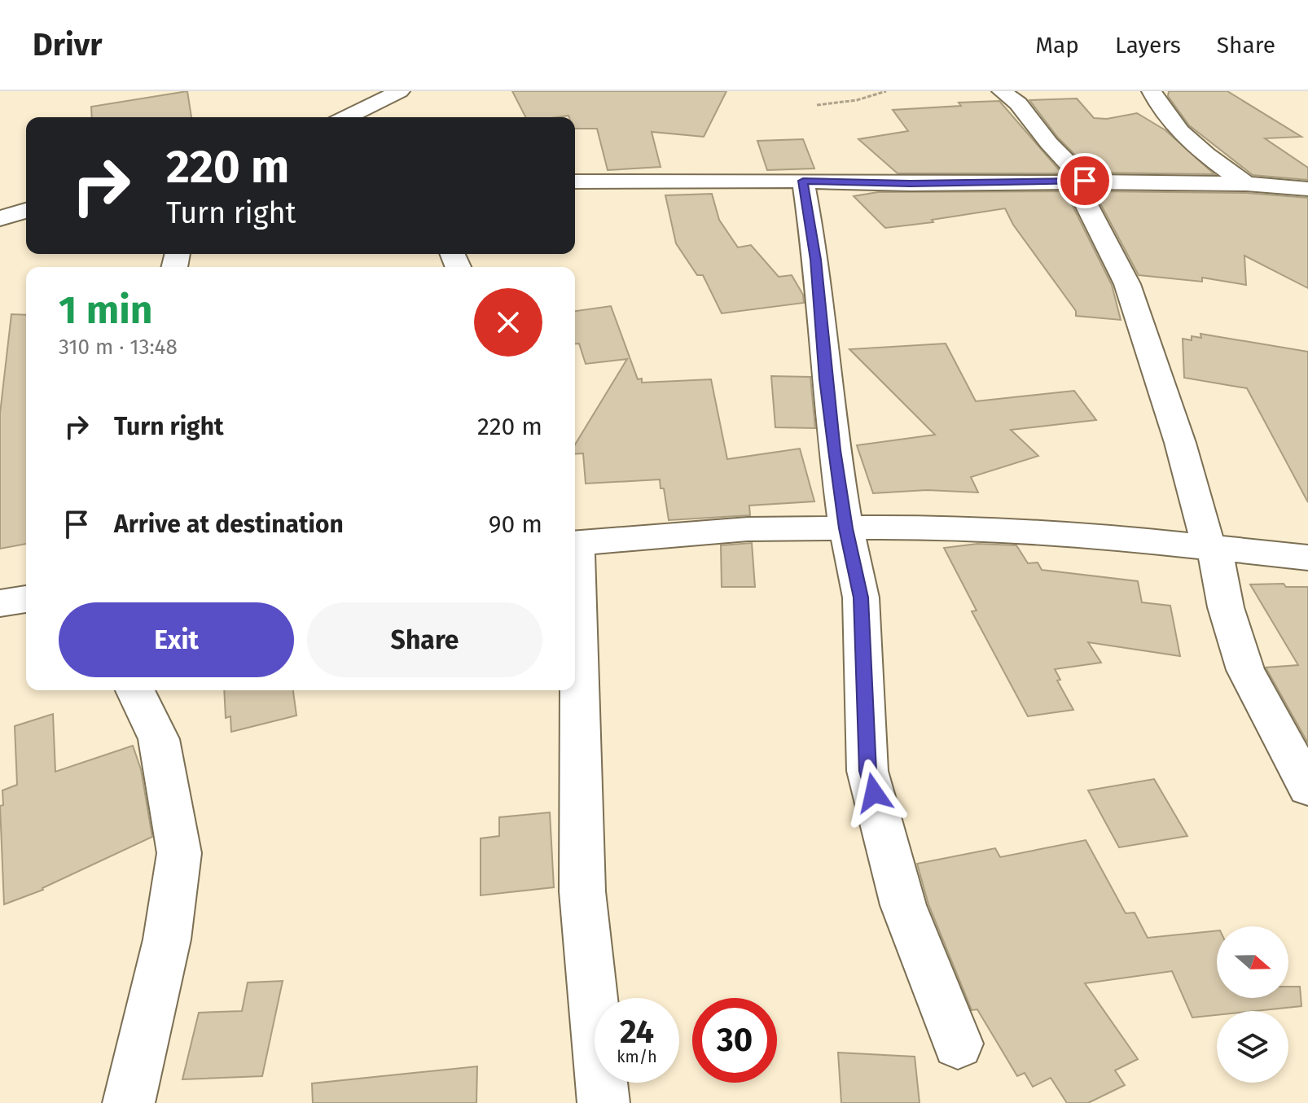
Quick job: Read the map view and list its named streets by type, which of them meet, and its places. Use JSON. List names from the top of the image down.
{
  "north": "right",
  "page": {
    "header": "Drivr",
    "nav": ["Map", "Layers", "Share"],
    "turn": ["220 m", "Turn right"],
    "heading": ["1 min", "310 m · 13:48"],
    "list": [
      {
        "name": "Turn right",
        "value": "220 m"
      },
      {
        "name": "Arrive at destination",
        "value": "90 m"
      }
    ],
    "buttons": ["Exit", "Share"],
    "speed": "24 km/h",
    "limit": "30"
  }
}
